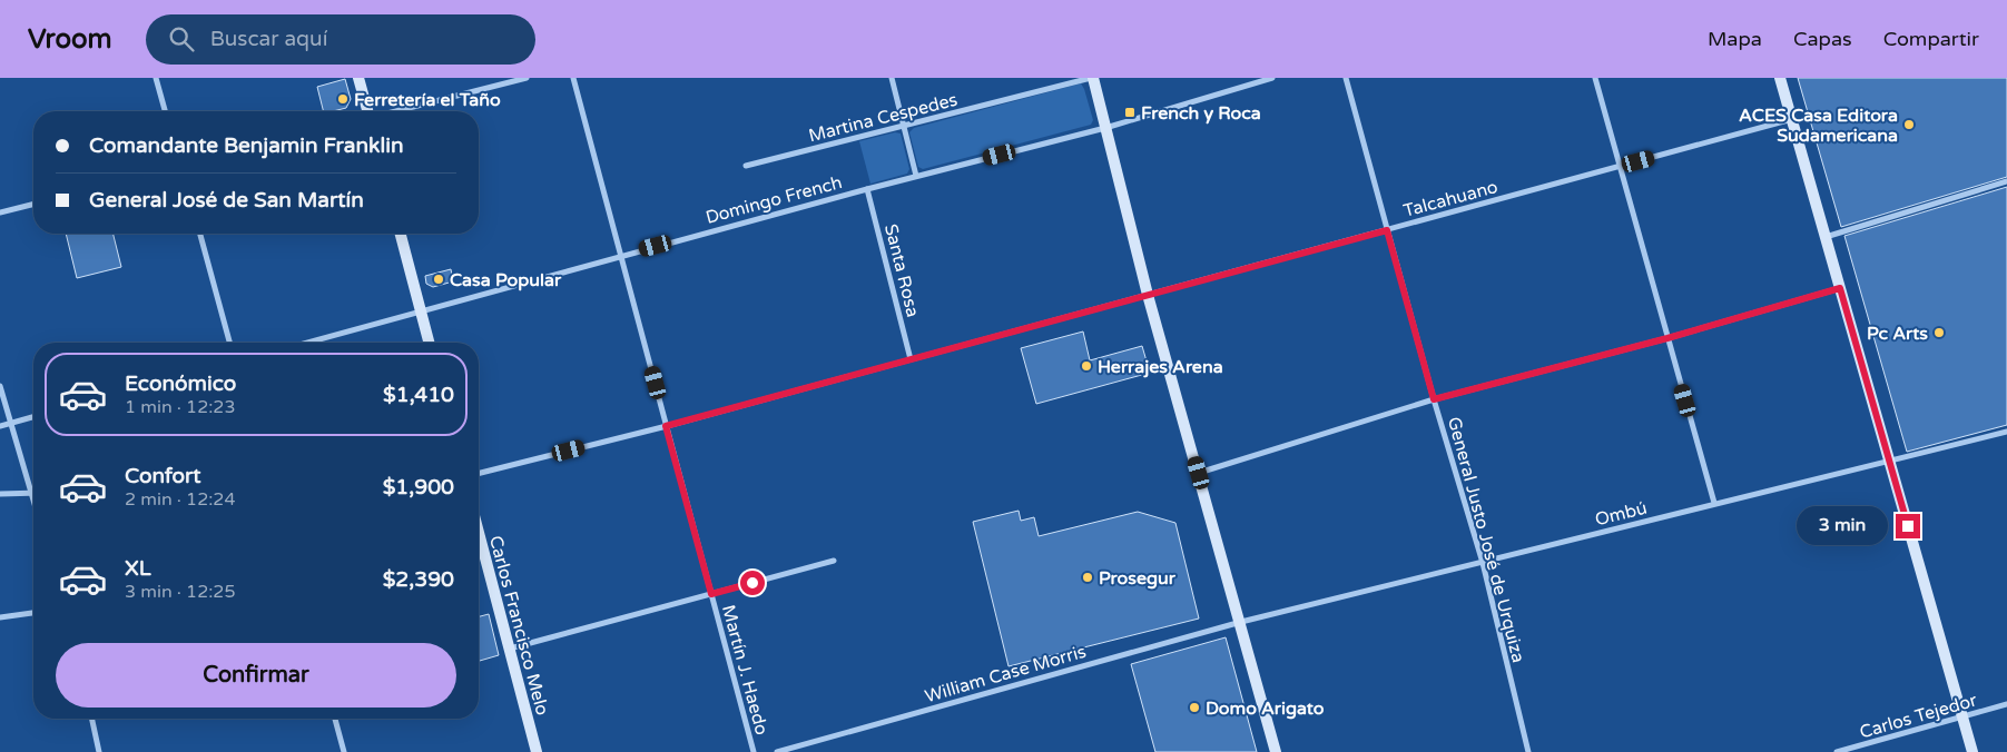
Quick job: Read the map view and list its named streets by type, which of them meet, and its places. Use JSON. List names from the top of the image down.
{
  "streets": {
    "street": [
      "Martina Cespedes",
      "Talcahuano",
      "Domingo French",
      "Santa Rosa",
      "Ombú",
      "General Justo José de Urquiza",
      "Carlos Francisco Melo",
      "Martín J. Haedo",
      "William Case Morris",
      "Carlos Tejedor"
    ]
  },
  "crossings": [
    ["Talcahuano", "Santa Rosa"],
    ["Talcahuano", "General Justo José de Urquiza"],
    ["Talcahuano", "Martín J. Haedo"],
    ["Domingo French", "Santa Rosa"],
    ["Domingo French", "Martín J. Haedo"],
    ["Ombú", "General Justo José de Urquiza"],
    ["Ombú", "William Case Morris"]
  ],
  "places": {
    "other": [
      "Ferretería el Taño",
      "ACES Casa Editora Sudamericana",
      "Casa Popular",
      "Pc Arts",
      "Herrajes Arena",
      "Prosegur",
      "Domo Arigato"
    ],
    "transit": ["French y Roca"]
  },
  "page": {
    "header": "Vroom",
    "search": "Buscar aquí",
    "nav": ["Mapa", "Capas", "Compartir"],
    "banner": ["Comandante Benjamin Franklin", "General José de San Martín"],
    "list": [
      {
        "name": "Económico",
        "note": "1 min · 12:23",
        "value": "$1,410"
      },
      {
        "name": "Confort",
        "note": "2 min · 12:24",
        "value": "$1,900"
      },
      {
        "name": "XL",
        "note": "3 min · 12:25",
        "value": "$2,390"
      }
    ],
    "bubble": "3 min",
    "buttons": "Confirmar"
  }
}
